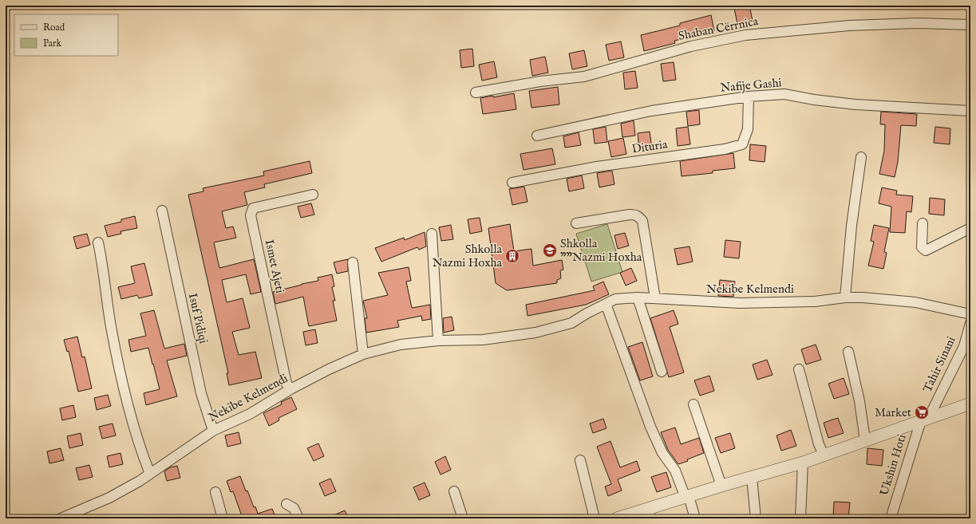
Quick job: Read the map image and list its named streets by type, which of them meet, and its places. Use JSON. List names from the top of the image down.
{
  "streets": {
    "street": [
      "Shaban Cërrnica",
      "Nafije Gashi",
      "Dituria",
      "Ismet Ajeti",
      "Nekibe Kelmendi",
      "Isuf Pidiqi",
      "Tahir Sinani",
      "Ukshin Hoti"
    ]
  },
  "crossings": [
    ["Nafije Gashi", "Dituria"],
    ["Ismet Ajeti", "Nekibe Kelmendi"],
    ["Nekibe Kelmendi", "Isuf Pidiqi"],
    ["Tahir Sinani", "Ukshin Hoti"]
  ],
  "places": {
    "school or university": ["Shkolla \"\"Nazmi Hoxha"],
    "building": ["Shkolla Nazmi Hoxha"],
    "supermarket": ["Market"]
  },
  "legend": ["Road", "Park"]
}
